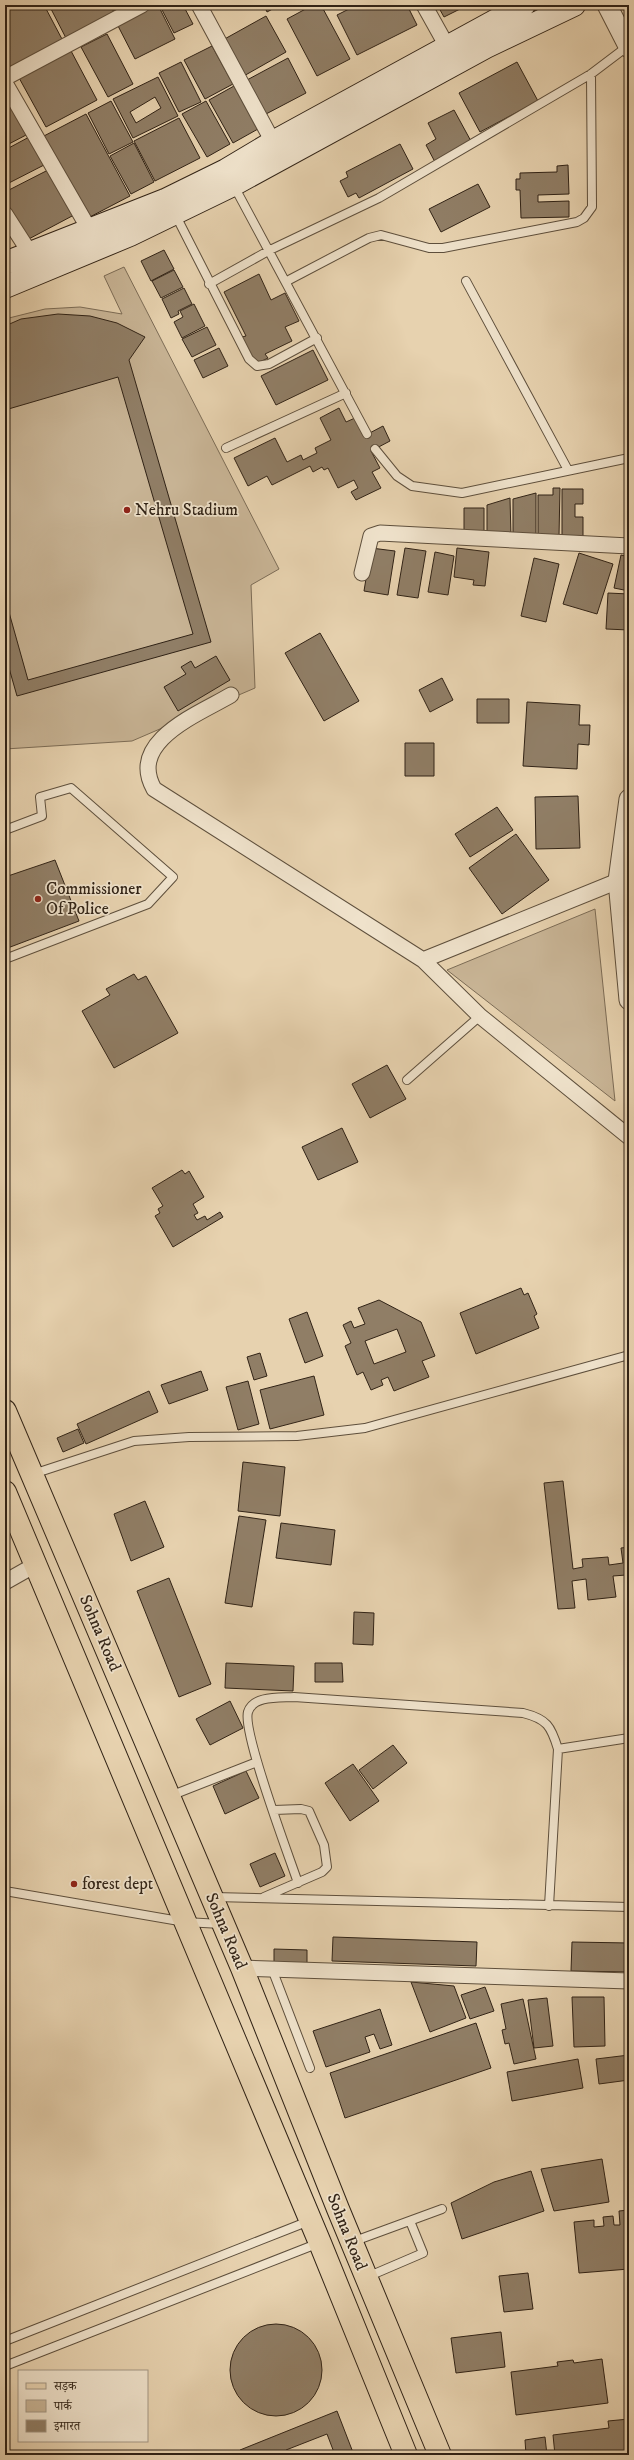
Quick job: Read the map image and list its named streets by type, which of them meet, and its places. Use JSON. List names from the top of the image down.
{
  "streets": {
    "main road": ["Sohna Road"]
  },
  "places": ["Nehru Stadium", "Commissioner Of Police", "forest dept"],
  "legend": ["सड़क", "पार्क", "इमारत"]
}
